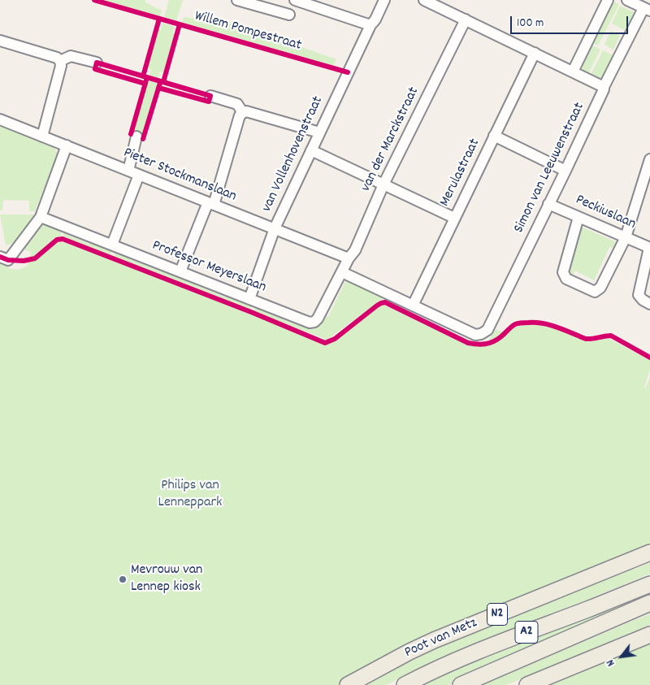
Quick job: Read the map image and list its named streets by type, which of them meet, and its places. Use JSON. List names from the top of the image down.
{
  "streets": {
    "highway": ["N2", "A2", "Poot van Metz"],
    "street": [
      "van der Marckstraat",
      "van Vollenhovenstraat",
      "Simon van Leeuwenstraat",
      "Merulastraat",
      "Pieter Stockmanslaan",
      "Peckiuslaan",
      "Professor Meyerslaan"
    ],
    "cycle path": ["Willem Pompestraat"]
  },
  "crossings": [
    ["van der Marckstraat", "Pieter Stockmanslaan"],
    ["van der Marckstraat", "Professor Meyerslaan"],
    ["van Vollenhovenstraat", "Pieter Stockmanslaan"],
    ["van Vollenhovenstraat", "Professor Meyerslaan"],
    ["Simon van Leeuwenstraat", "Merulastraat"],
    ["Simon van Leeuwenstraat", "Peckiuslaan"]
  ],
  "parks": ["Philips van Lenneppark"],
  "places": ["Mevrouw van Lennep kiosk"],
  "scale_bar": "100 m",
  "north": "bottom left"
}
